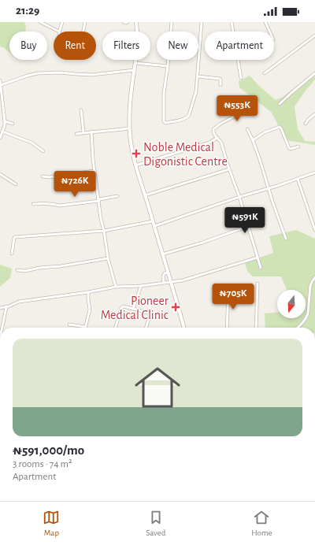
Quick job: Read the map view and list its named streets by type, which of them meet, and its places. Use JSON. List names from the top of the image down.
{
  "places": {
    "health": ["Noble Medical Digonistic Centre", "Pioneer Medical Clinic"]
  },
  "north": "bottom",
  "page": {
    "status": "21:29",
    "chip": [
      "Buy",
      "Rent",
      "Filters",
      "New",
      "Apartment"
    ],
    "price": [
      "₦553K",
      "₦726K",
      "₦591K",
      "₦705K"
    ],
    "list": [
      {
        "name": "₦591,000/mo",
        "note": "3 rooms · 74 m² · Apartment"
      }
    ],
    "tabs": ["Map", "Saved", "Home"]
  }
}
